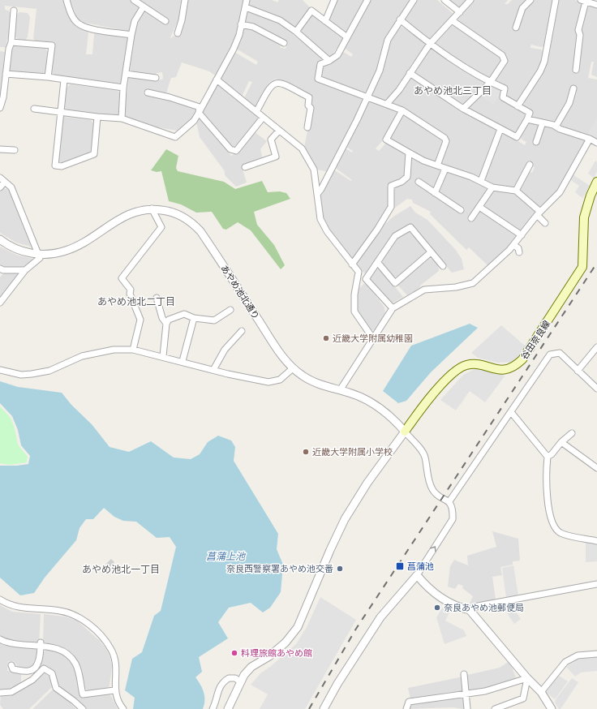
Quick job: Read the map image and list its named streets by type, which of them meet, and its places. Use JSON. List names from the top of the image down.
{
  "streets": {
    "main road": ["谷田奈良線"],
    "street": ["あやめ池北通り"]
  },
  "crossings": [
    ["あやめ池北通り", "谷田奈良線"]
  ],
  "districts": ["あやめ池北三丁目", "あやめ池北二丁目", "あやめ池北一丁目"],
  "water": ["菖蒲上池"],
  "places": {
    "other": [
      "近畿大学附属幼稚園",
      "近畿大学附属小学校",
      "奈良西警察署あやめ池交番",
      "奈良あやめ池郵便局",
      "料理旅館あやめ館"
    ],
    "transit": ["菖蒲池"]
  }
}
